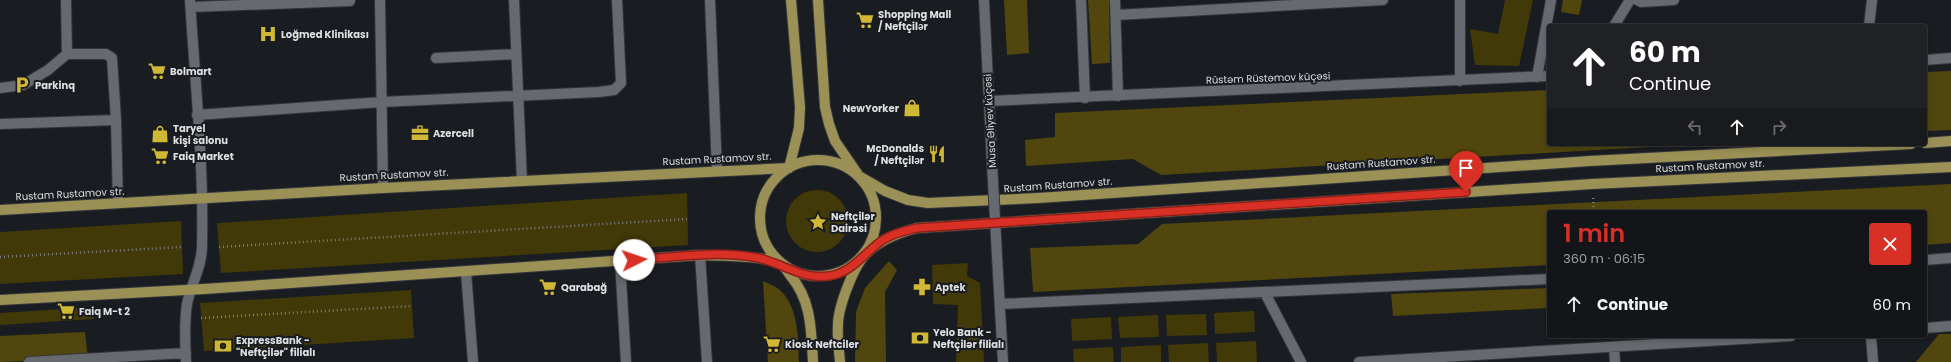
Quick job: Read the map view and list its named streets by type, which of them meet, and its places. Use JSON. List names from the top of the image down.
{
  "streets": {
    "main road": ["Rustam Rustamov str."],
    "street": ["Rüstəm Rüstəmov küçəsi", "Musa Əliyev küçəsi"]
  },
  "crossings": [
    ["Rüstəm Rüstəmov küçəsi", "Musa Əliyev küçəsi"]
  ],
  "places": {
    "supermarket": [
      "Shopping Mall / Neftçilәr",
      "Bolmart",
      "Faiq Market",
      "Qarabağ",
      "Faiq M-t 2",
      "Kiosk Neftciler"
    ],
    "hospital": ["Loğmed Klinikası"],
    "parking": ["Parkinq"],
    "shop": ["NewYorker", "Taryel kişi salonu"],
    "office": ["Azercell"],
    "restaurant": ["McDonalds / Neftçilәr"],
    "place": ["Neftçilər Dairəsi"],
    "pharmacy": ["Aptek"],
    "bank": ["Yelo Bank - Neftçilər filialı", "ExpressBank - \"Neftçilər\" filialı"]
  },
  "page": {
    "turn": ["60 m", "Continue"],
    "heading": ["1 min", "360 m · 06:15"],
    "list": [
      {
        "name": "Continue",
        "value": "60 m"
      }
    ]
  }
}
